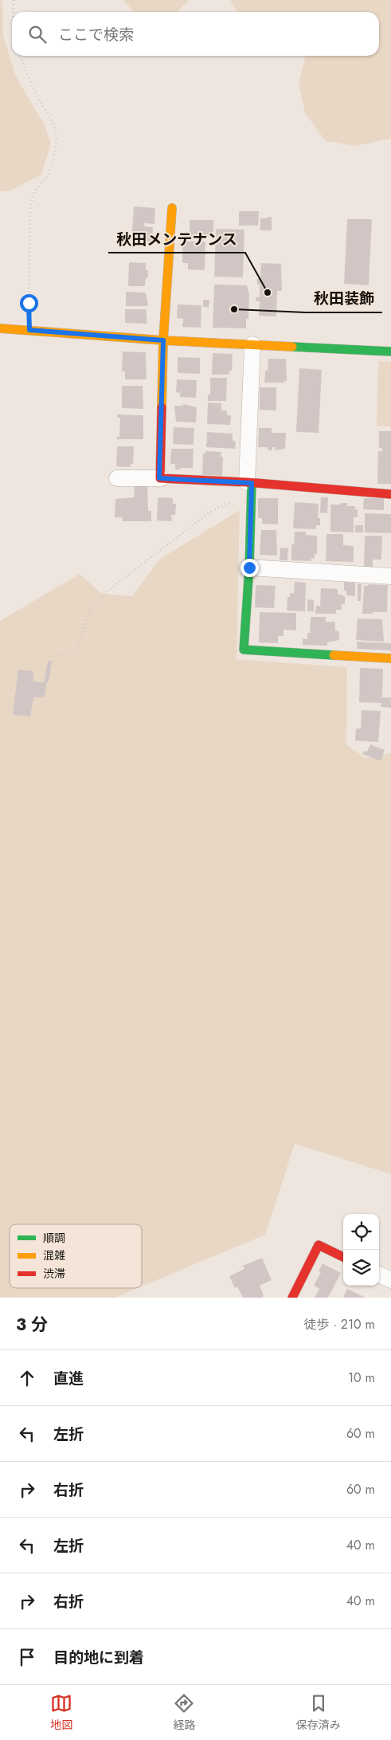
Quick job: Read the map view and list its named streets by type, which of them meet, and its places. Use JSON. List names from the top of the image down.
{
  "places": ["秋田メンテナンス", "秋田装飾"],
  "legend": ["順調", "混雑", "渋滞"],
  "page": {
    "search": "ここで検索",
    "heading": ["3 分", "徒歩 · 210 m"],
    "list": [
      ["直進", "10 m"],
      ["左折", "60 m"],
      ["右折", "60 m"],
      ["左折", "40 m"],
      ["右折", "40 m"],
      "目的地に到着"
    ],
    "nav": ["地図", "経路", "保存済み"]
  }
}
